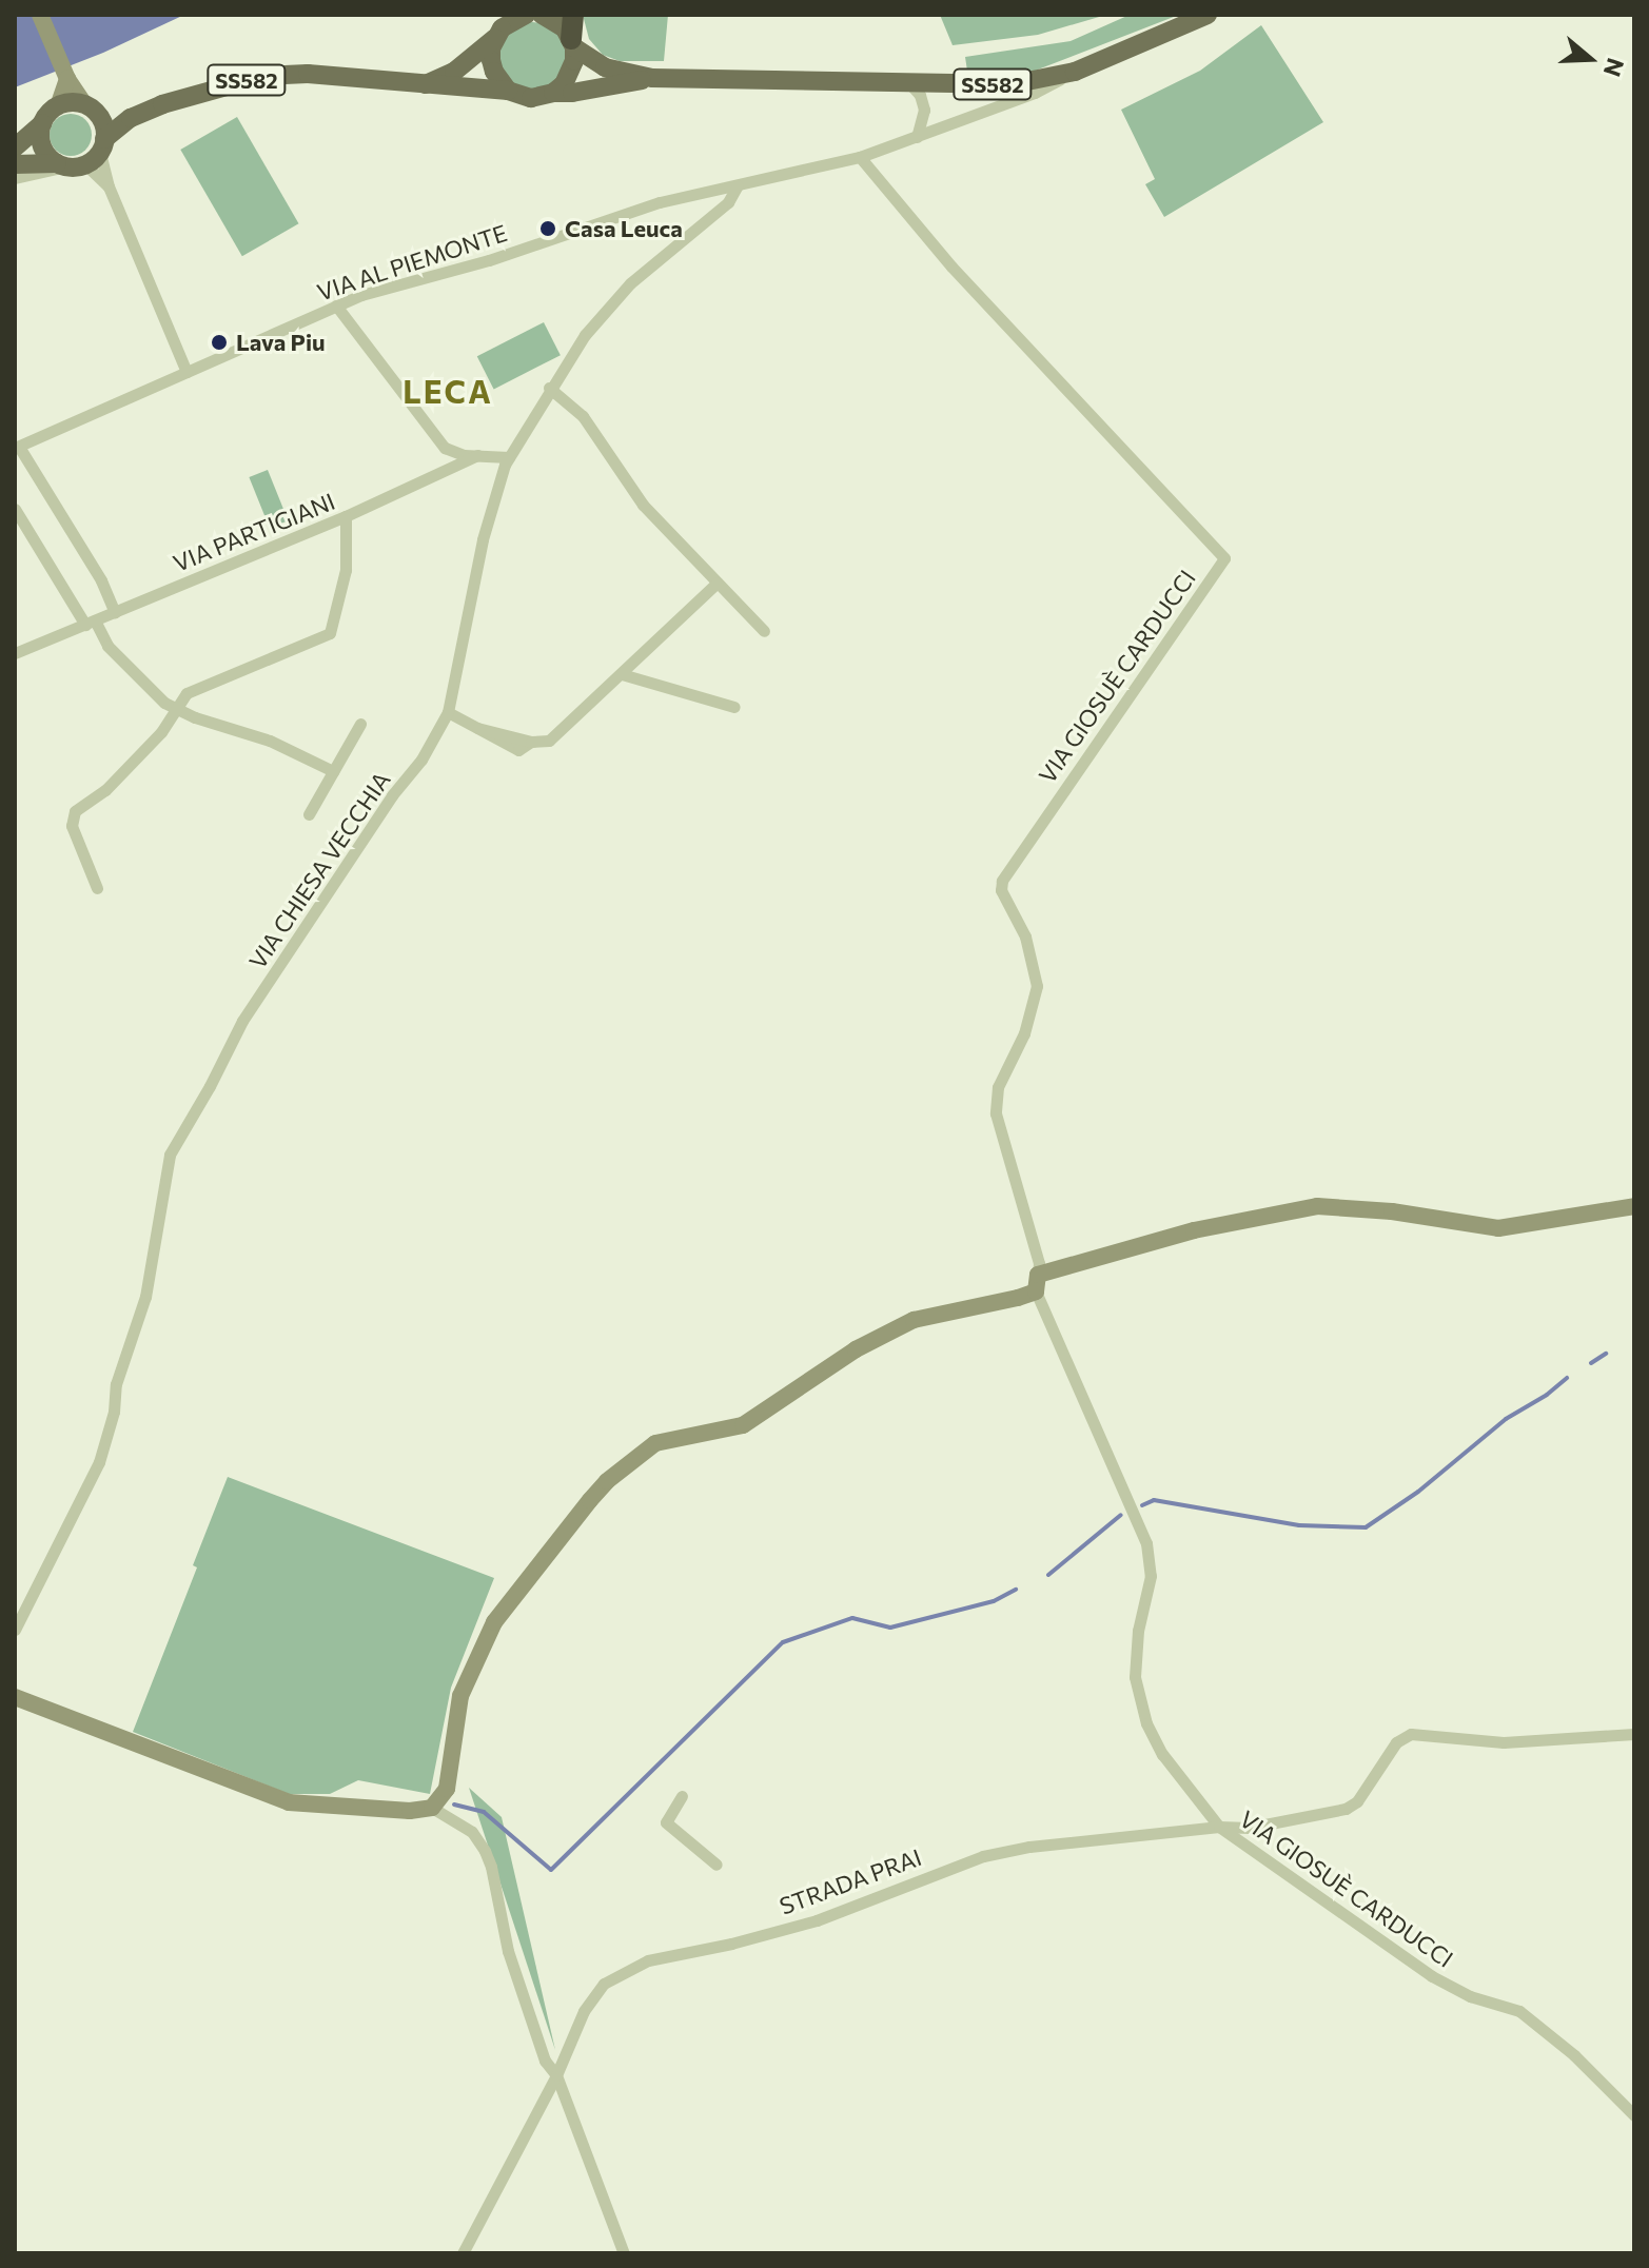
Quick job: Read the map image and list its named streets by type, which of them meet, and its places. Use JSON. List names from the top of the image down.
{
  "streets": {
    "main road": ["SS582"],
    "street": [
      "VIA AL PIEMONTE",
      "VIA PARTIGIANI",
      "VIA GIOSUÈ CARDUCCI",
      "VIA CHIESA VECCHIA",
      "STRADA PRAI"
    ]
  },
  "crossings": [
    ["SS582", "VIA AL PIEMONTE"],
    ["VIA AL PIEMONTE", "VIA GIOSUÈ CARDUCCI"],
    ["VIA AL PIEMONTE", "VIA CHIESA VECCHIA"],
    ["VIA GIOSUÈ CARDUCCI", "STRADA PRAI"]
  ],
  "districts": ["LECA"],
  "places": ["Casa Leuca", "Lava Piu"],
  "north": "right"
}
